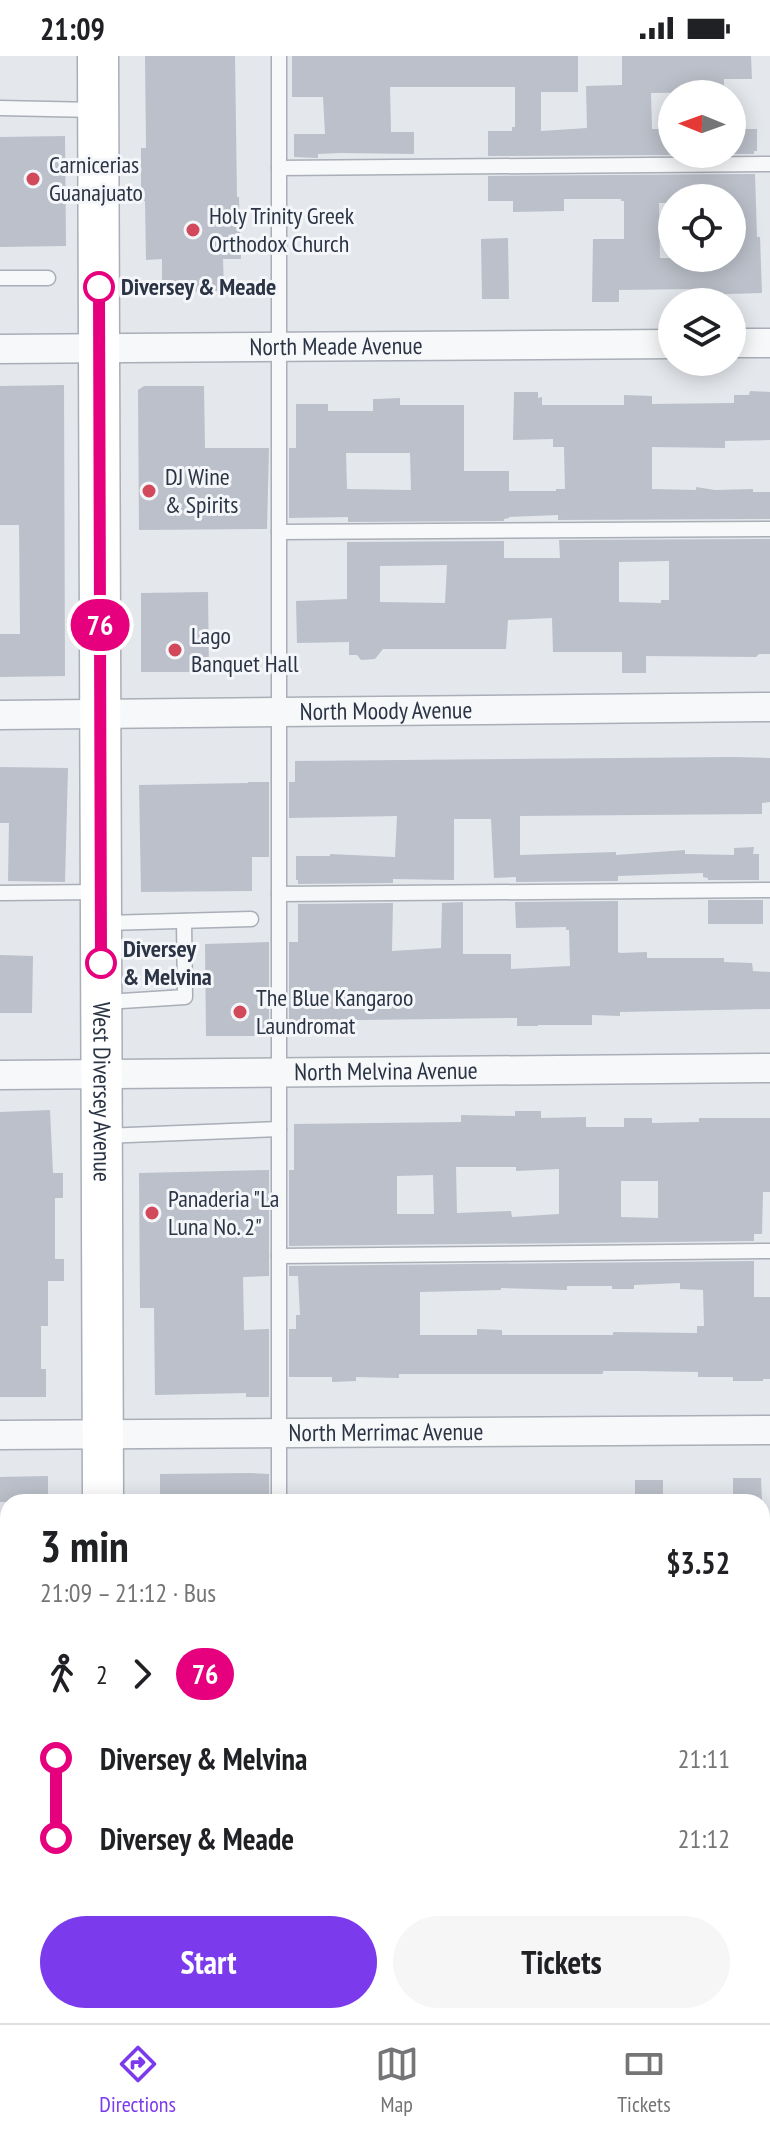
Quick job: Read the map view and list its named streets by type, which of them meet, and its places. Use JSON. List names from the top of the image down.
{
  "streets": {
    "main road": ["West Diversey Avenue"],
    "street": [
      "North Meade Avenue",
      "North Moody Avenue",
      "North Melvina Avenue",
      "North Merrimac Avenue"
    ]
  },
  "crossings": [
    ["North Meade Avenue", "West Diversey Avenue"],
    ["North Moody Avenue", "West Diversey Avenue"],
    ["North Melvina Avenue", "West Diversey Avenue"],
    ["West Diversey Avenue", "North Merrimac Avenue"]
  ],
  "places": [
    "Carnicerias Guanajuato",
    "Holy Trinity Greek Orthodox Church",
    "Diversey & Meade",
    "DJ Wine & Spirits",
    "Lago Banquet Hall",
    "Diversey & Melvina",
    "The Blue Kangaroo Laundromat",
    "Panaderia \"La Luna No. 2\""
  ],
  "lines": ["bus line 76"],
  "north": "left",
  "page": {
    "status": "21:09",
    "on_map": "76",
    "heading": ["3 min", "21:09 – 21:12 · Bus", "$3.52"],
    "legs": ["2", "76"],
    "list": [
      {
        "name": "Diversey & Melvina",
        "value": "21:11"
      },
      {
        "name": "Diversey & Meade",
        "value": "21:12"
      }
    ],
    "buttons": ["Start", "Tickets"],
    "tabs": ["Directions", "Map", "Tickets"]
  }
}
